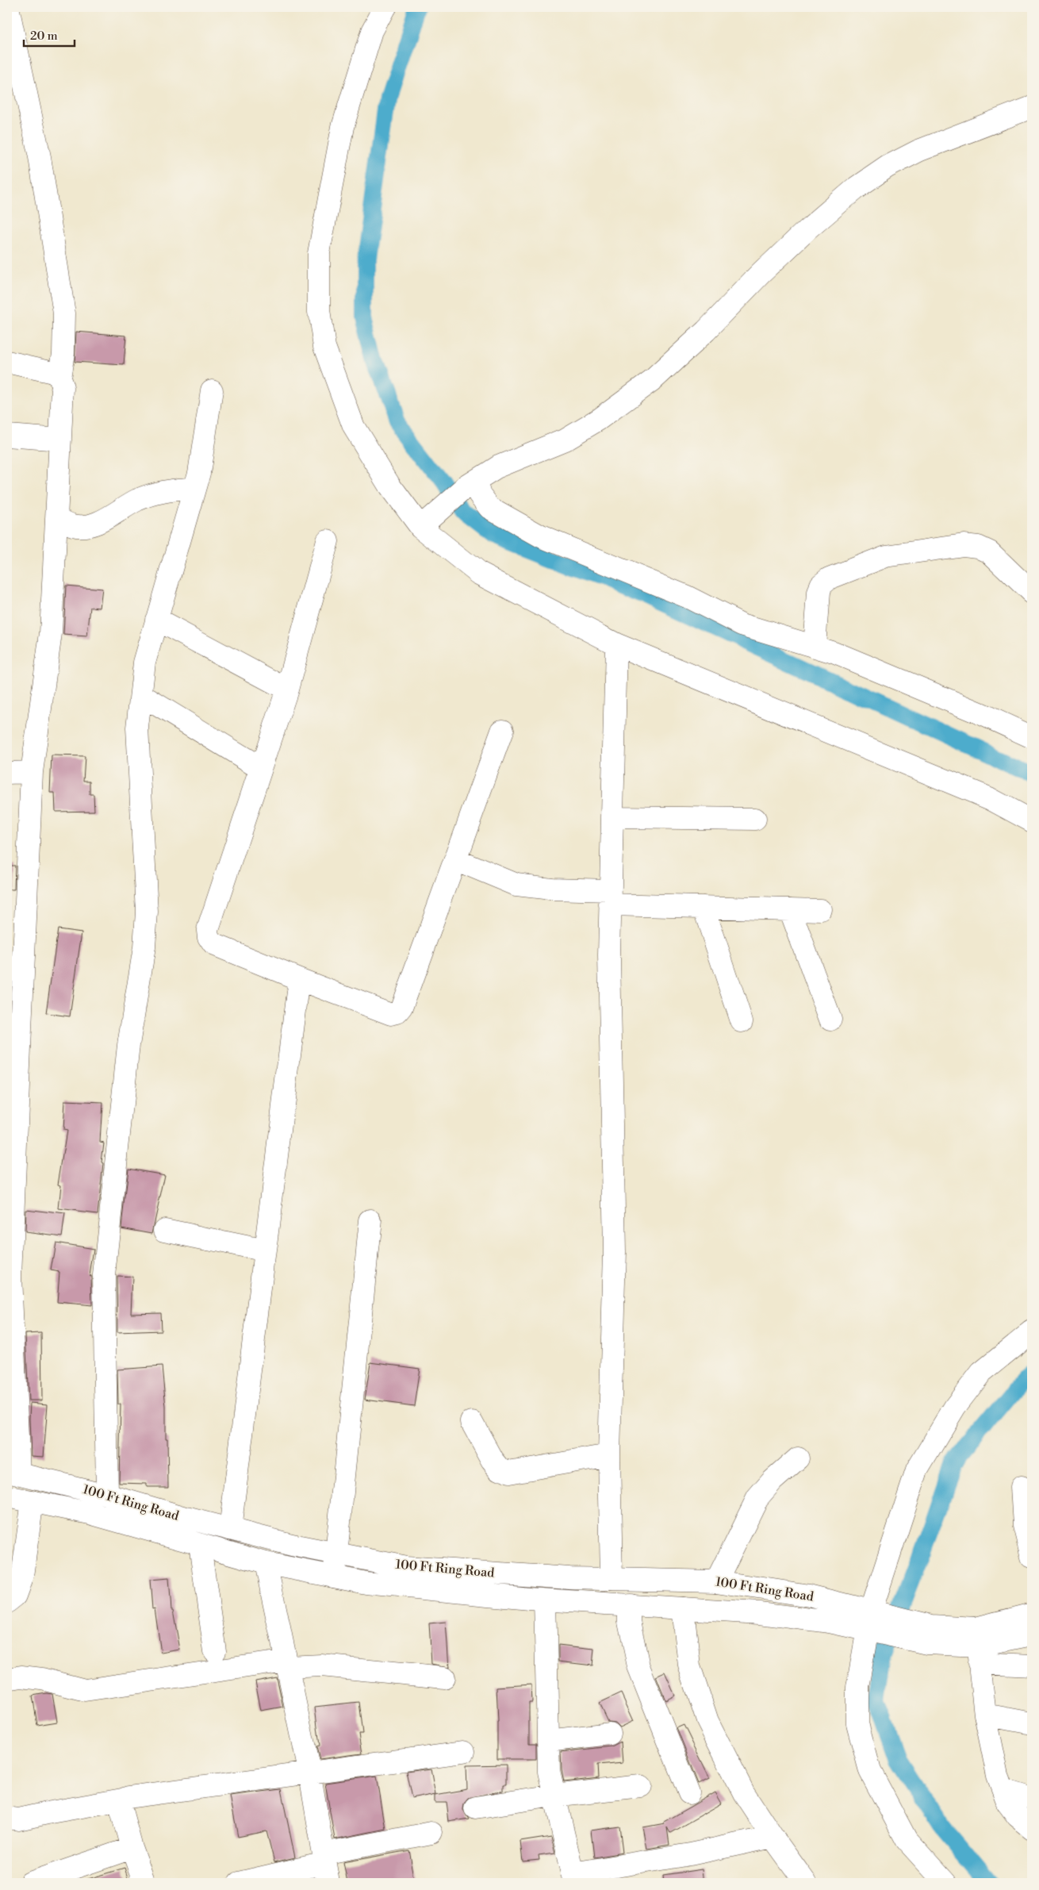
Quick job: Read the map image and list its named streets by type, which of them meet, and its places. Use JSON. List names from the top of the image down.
{
  "streets": {
    "street": ["100 Ft Ring Road"]
  },
  "scale_bar": "20 m"
}
